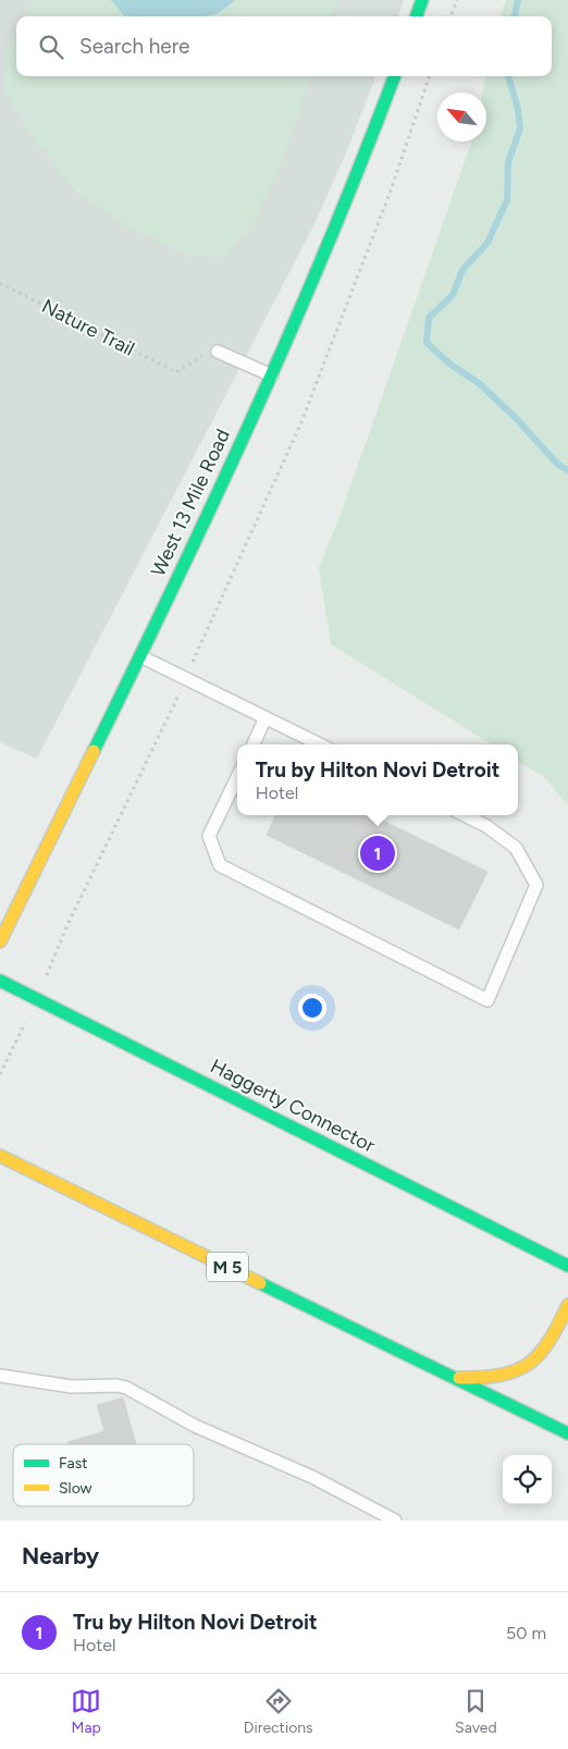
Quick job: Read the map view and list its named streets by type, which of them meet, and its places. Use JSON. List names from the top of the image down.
{
  "streets": {
    "main road": ["West 13 Mile Road", "Haggerty Connector", "M 5"],
    "path": ["Nature Trail"]
  },
  "legend": ["Fast", "Slow"],
  "north": "top left",
  "page": {
    "search": "Search here",
    "popup": ["Tru by Hilton Novi Detroit", "Hotel"],
    "pins": "1",
    "heading": "Nearby",
    "list": [
      {
        "mark": "1",
        "name": "Tru by Hilton Novi Detroit",
        "note": "Hotel",
        "value": "50 m"
      }
    ],
    "nav": ["Map", "Directions", "Saved"]
  }
}
